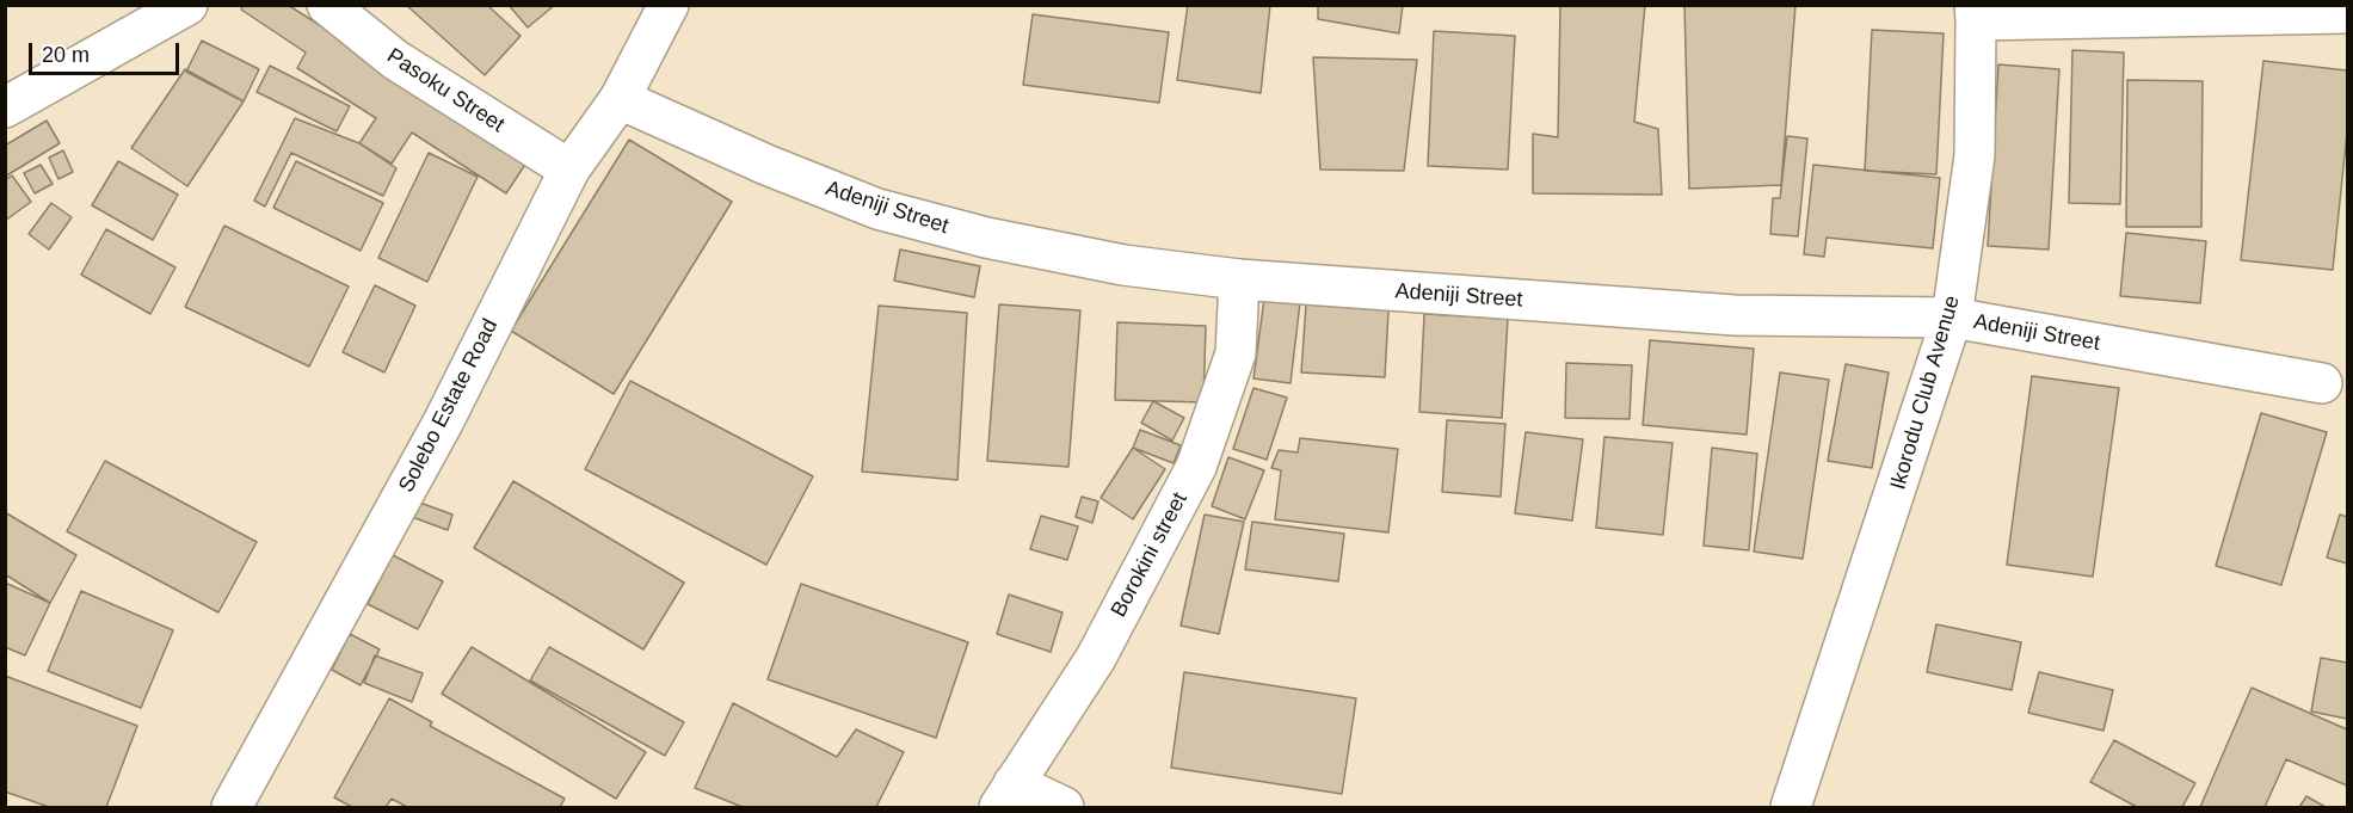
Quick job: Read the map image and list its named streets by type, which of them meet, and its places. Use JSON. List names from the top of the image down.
{
  "streets": {
    "street": [
      "Pasoku Street",
      "Adeniji Street",
      "Ikorodu Club Avenue",
      "Solebo Estate Road",
      "Borokini street"
    ]
  },
  "crossings": [
    ["Pasoku Street", "Solebo Estate Road"],
    ["Adeniji Street", "Ikorodu Club Avenue"],
    ["Adeniji Street", "Solebo Estate Road"],
    ["Adeniji Street", "Borokini street"]
  ],
  "scale_bar": "20 m"
}
